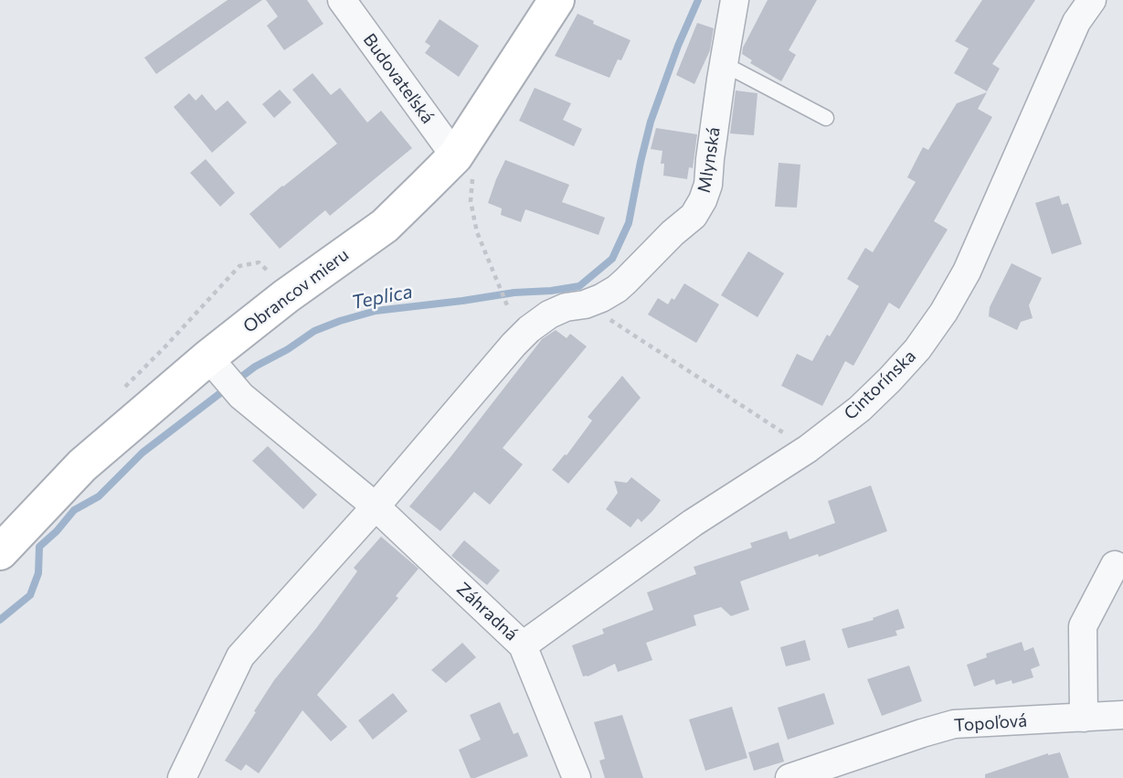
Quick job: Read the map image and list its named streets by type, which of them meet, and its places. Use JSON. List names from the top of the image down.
{
  "streets": {
    "street": [
      "Budovateľská",
      "Mlynská",
      "Obrancov mieru",
      "Cintorínska",
      "Záhradná",
      "Topoľová"
    ]
  },
  "crossings": [
    ["Budovateľská", "Obrancov mieru"],
    ["Mlynská", "Záhradná"],
    ["Obrancov mieru", "Záhradná"],
    ["Cintorínska", "Záhradná"]
  ],
  "water": ["Teplica"]
}
